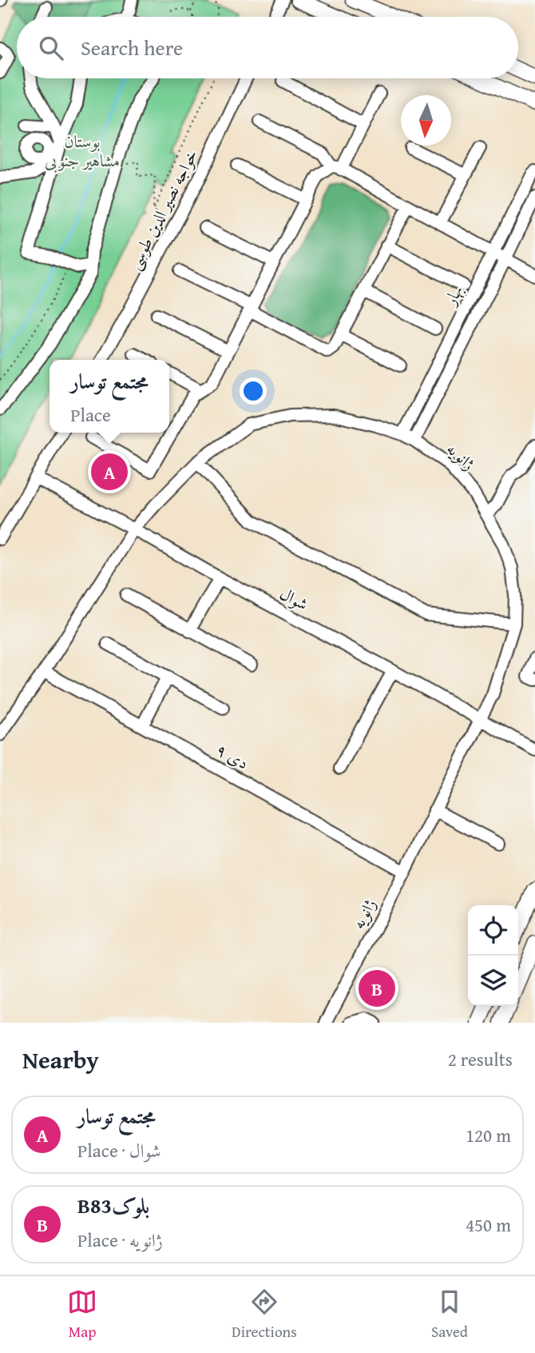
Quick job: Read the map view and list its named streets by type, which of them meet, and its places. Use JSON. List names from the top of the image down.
{
  "streets": {
    "street": [
      "خواجه نصیر الدین طوسی",
      "بهار",
      "ژانویه",
      "شوال",
      "۹ دی"
    ]
  },
  "crossings": [
    ["بهار", "ژانویه"],
    ["ژانویه", "شوال"],
    ["ژانویه", "۹ دی"]
  ],
  "parks": ["بوستان مشاهیر جنوبی"],
  "north": "bottom",
  "page": {
    "search": "Search here",
    "popup": ["مجتمع توسار", "Place"],
    "pins": ["A", "B"],
    "heading": ["Nearby", "2 results"],
    "list": [
      {
        "mark": "A",
        "name": "مجتمع توسار",
        "note": "Place · شوال",
        "value": "120 m"
      },
      {
        "mark": "B",
        "name": "B83بلوک",
        "note": "Place · ژانویه",
        "value": "450 m"
      }
    ],
    "nav": ["Map", "Directions", "Saved"]
  }
}
